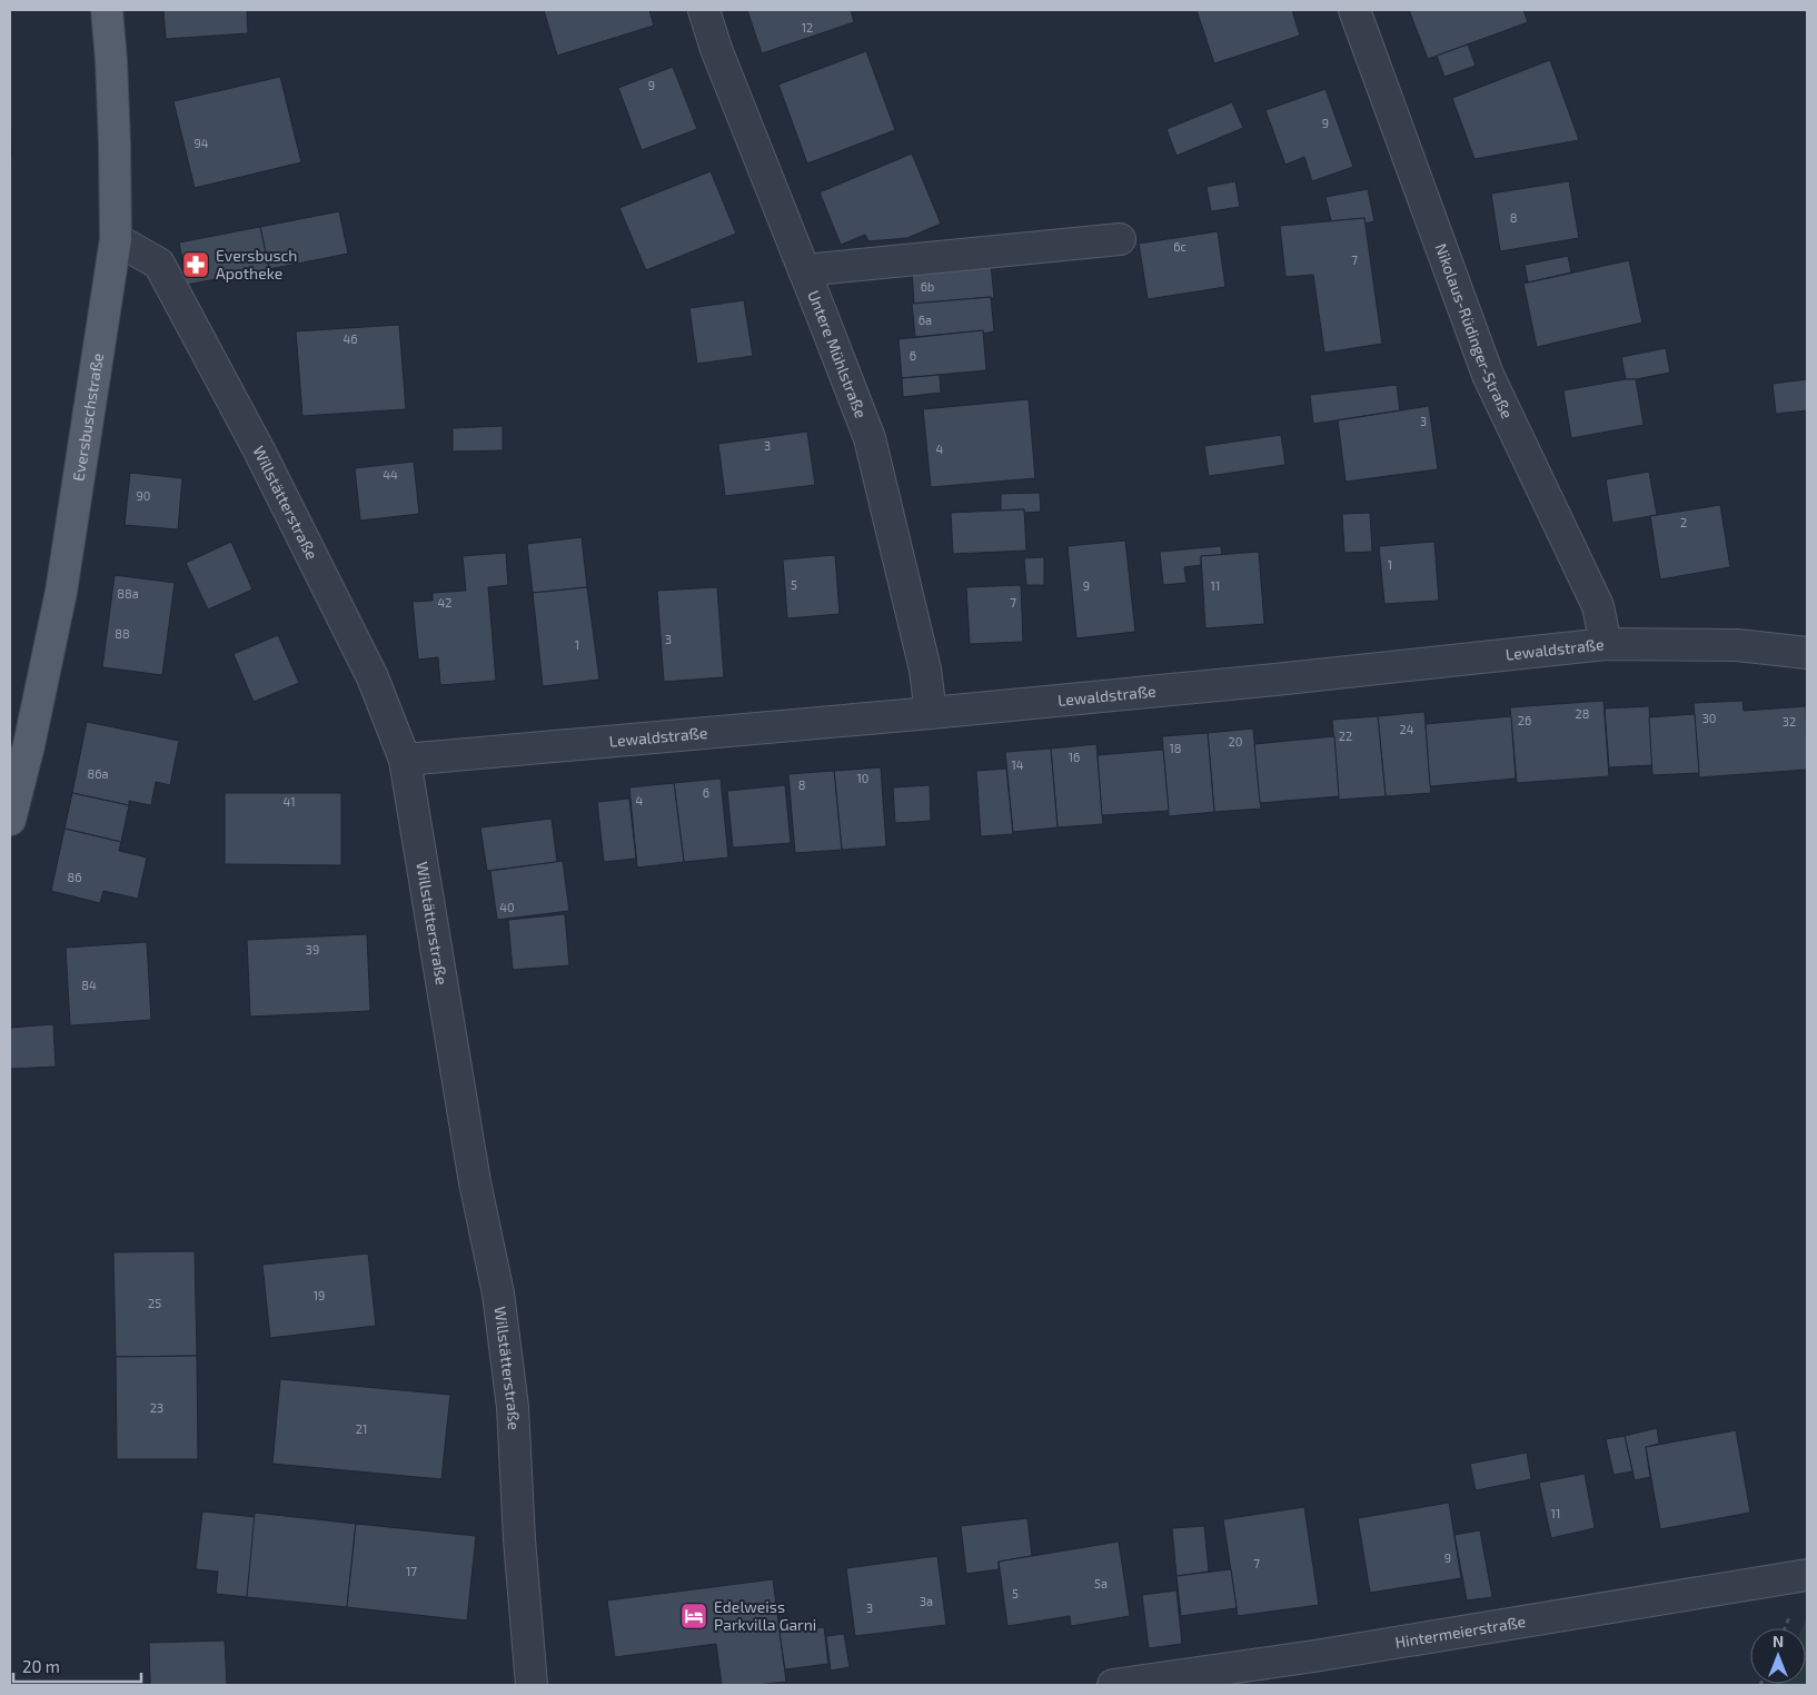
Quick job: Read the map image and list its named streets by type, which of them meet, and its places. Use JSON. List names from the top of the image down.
{
  "streets": {
    "main road": ["Eversbuschstraße"],
    "street": [
      "Nikolaus-Rüdinger-Straße",
      "Untere Mühlstraße",
      "Willstätterstraße",
      "Lewaldstraße",
      "Hintermeierstraße"
    ]
  },
  "crossings": [
    ["Nikolaus-Rüdinger-Straße", "Lewaldstraße"],
    ["Untere Mühlstraße", "Lewaldstraße"],
    ["Eversbuschstraße", "Willstätterstraße"],
    ["Willstätterstraße", "Lewaldstraße"]
  ],
  "places": {
    "pharmacy": ["Eversbusch Apotheke"],
    "hotel": ["Edelweiss Parkvilla Garni"]
  },
  "house_numbers": [
    "12",
    "9",
    "9",
    "94",
    "8",
    "6c",
    "7",
    "6b",
    "6a",
    "46",
    "6",
    "3",
    "3",
    "4",
    "44",
    "90",
    "2",
    "1",
    "5",
    "9",
    "11",
    "88a",
    "42",
    "7",
    "88",
    "3",
    "1",
    "28",
    "30",
    "26",
    "32",
    "24",
    "22",
    "20",
    "18",
    "16",
    "14",
    "86a",
    "10",
    "8",
    "6",
    "4",
    "41",
    "86",
    "40",
    "39",
    "84",
    "19",
    "25",
    "23",
    "21",
    "11",
    "9",
    "7",
    "17",
    "5a",
    "5",
    "3a",
    "3"
  ],
  "scale_bar": "20 m",
  "north": "top"
}
